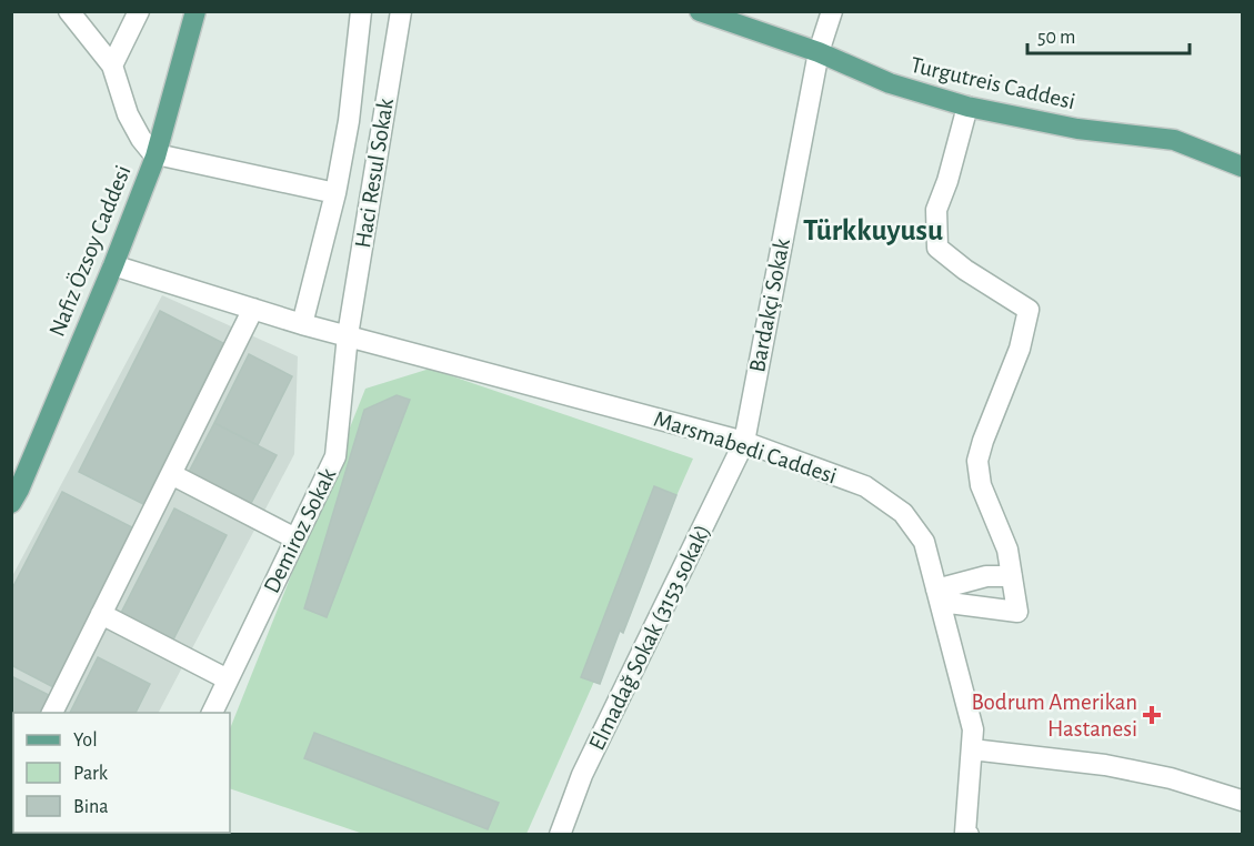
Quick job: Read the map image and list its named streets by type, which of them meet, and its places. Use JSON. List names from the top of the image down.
{
  "streets": {
    "main road": ["Turgutreis Caddesi", "Nafiz Özsoy Caddesi"],
    "street": [
      "Haci Resul Sokak",
      "Bardakçi Sokak",
      "Marsmabedi Caddesi",
      "Demiroz Sokak",
      "Elmadağ Sokak (3153 sokak)"
    ]
  },
  "crossings": [
    ["Turgutreis Caddesi", "Bardakçi Sokak"],
    ["Haci Resul Sokak", "Marsmabedi Caddesi"],
    ["Haci Resul Sokak", "Demiroz Sokak"],
    ["Nafiz Özsoy Caddesi", "Marsmabedi Caddesi"],
    ["Bardakçi Sokak", "Marsmabedi Caddesi"],
    ["Bardakçi Sokak", "Elmadağ Sokak (3153 sokak)"],
    ["Marsmabedi Caddesi", "Demiroz Sokak"],
    ["Marsmabedi Caddesi", "Elmadağ Sokak (3153 sokak)"]
  ],
  "districts": ["Türkkuyusu"],
  "places": {
    "health": ["Bodrum Amerikan Hastanesi"]
  },
  "legend": ["Yol", "Park", "Bina"],
  "scale_bar": "50 m"
}
